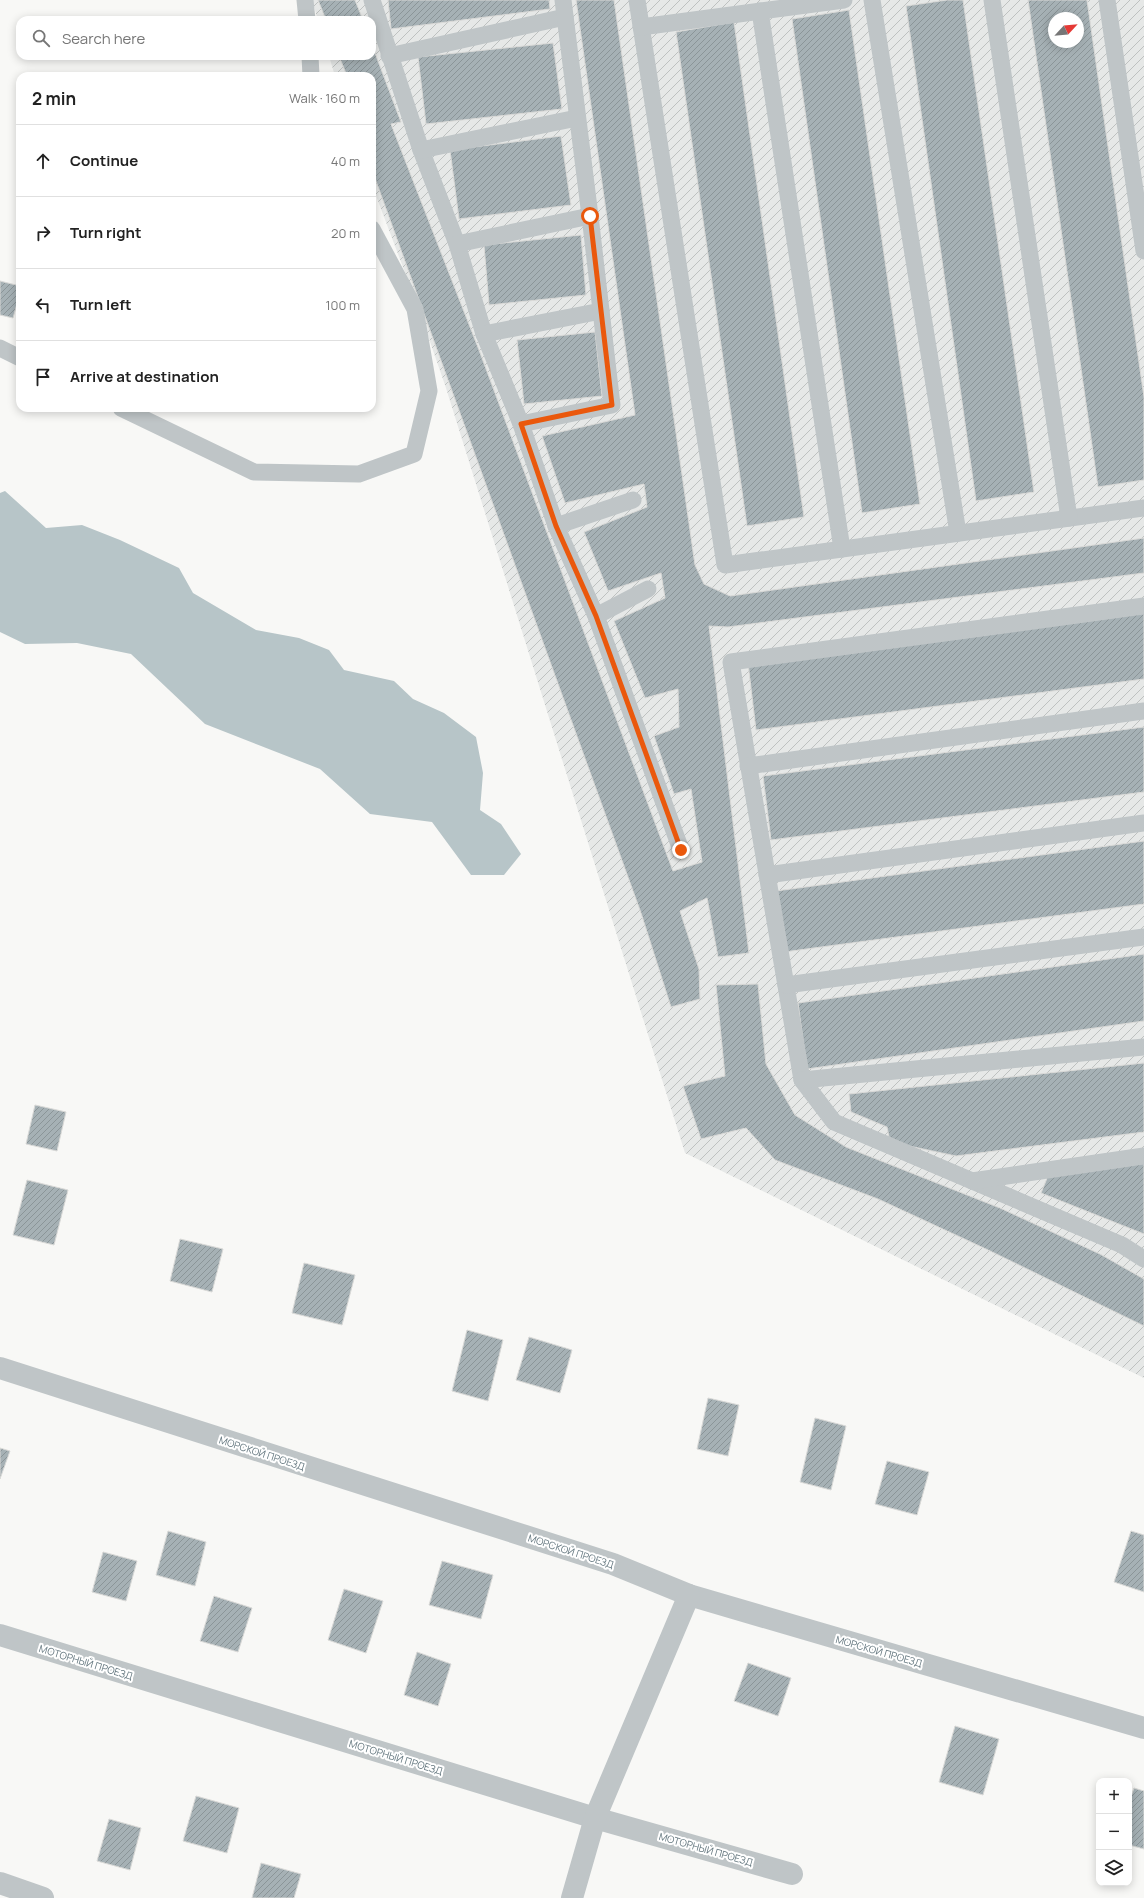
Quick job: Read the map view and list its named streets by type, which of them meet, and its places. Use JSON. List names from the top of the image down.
{
  "streets": {
    "street": ["МОРСКОЙ ПРОЕЗД", "МОТОРНЫЙ ПРОЕЗД"]
  },
  "north": "top right",
  "page": {
    "search": "Search here",
    "heading": ["2 min", "Walk · 160 m"],
    "list": [
      ["Continue", "40 m"],
      ["Turn right", "20 m"],
      ["Turn left", "100 m"],
      "Arrive at destination"
    ],
    "map_buttons": ["+", "−"]
  }
}
